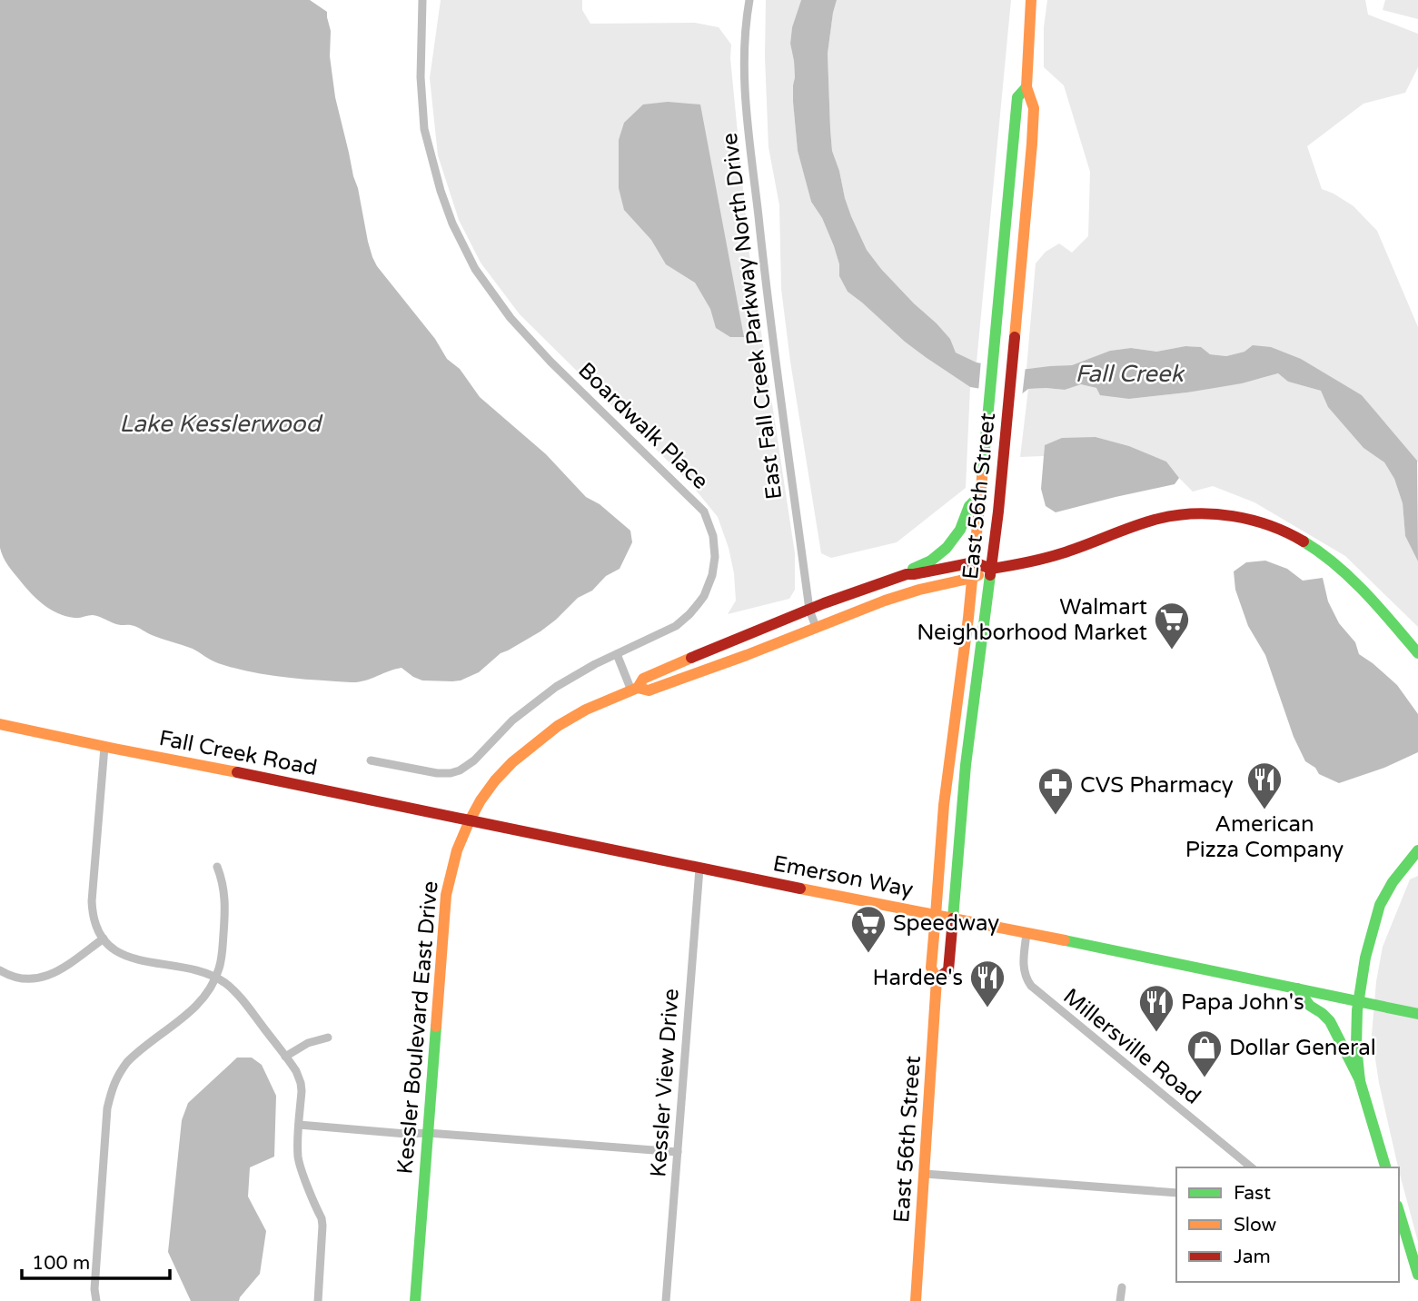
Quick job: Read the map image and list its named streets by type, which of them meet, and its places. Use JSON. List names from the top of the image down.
{
  "streets": {
    "main road": [
      "East 56th Street",
      "Fall Creek Road",
      "Emerson Way",
      "Kessler Boulevard East Drive"
    ],
    "street": [
      "East Fall Creek Parkway North Drive",
      "Boardwalk Place",
      "Millersville Road",
      "Kessler View Drive"
    ]
  },
  "crossings": [
    ["East Fall Creek Parkway North Drive", "Kessler Boulevard East Drive"],
    ["East 56th Street", "Emerson Way"],
    ["East 56th Street", "Kessler Boulevard East Drive"],
    ["Fall Creek Road", "Emerson Way"],
    ["Fall Creek Road", "Kessler Boulevard East Drive"],
    ["Emerson Way", "Kessler Boulevard East Drive"],
    ["Emerson Way", "Millersville Road"],
    ["Emerson Way", "Kessler View Drive"]
  ],
  "water": ["Fall Creek", "Lake Kesslerwood"],
  "places": {
    "supermarket": ["Walmart Neighborhood Market", "Speedway"],
    "restaurant": ["American Pizza Company", "Hardee's", "Papa John's"],
    "pharmacy": ["CVS Pharmacy"],
    "shop": ["Dollar General"]
  },
  "legend": ["Fast", "Slow", "Jam"],
  "scale_bar": "100 m"
}
